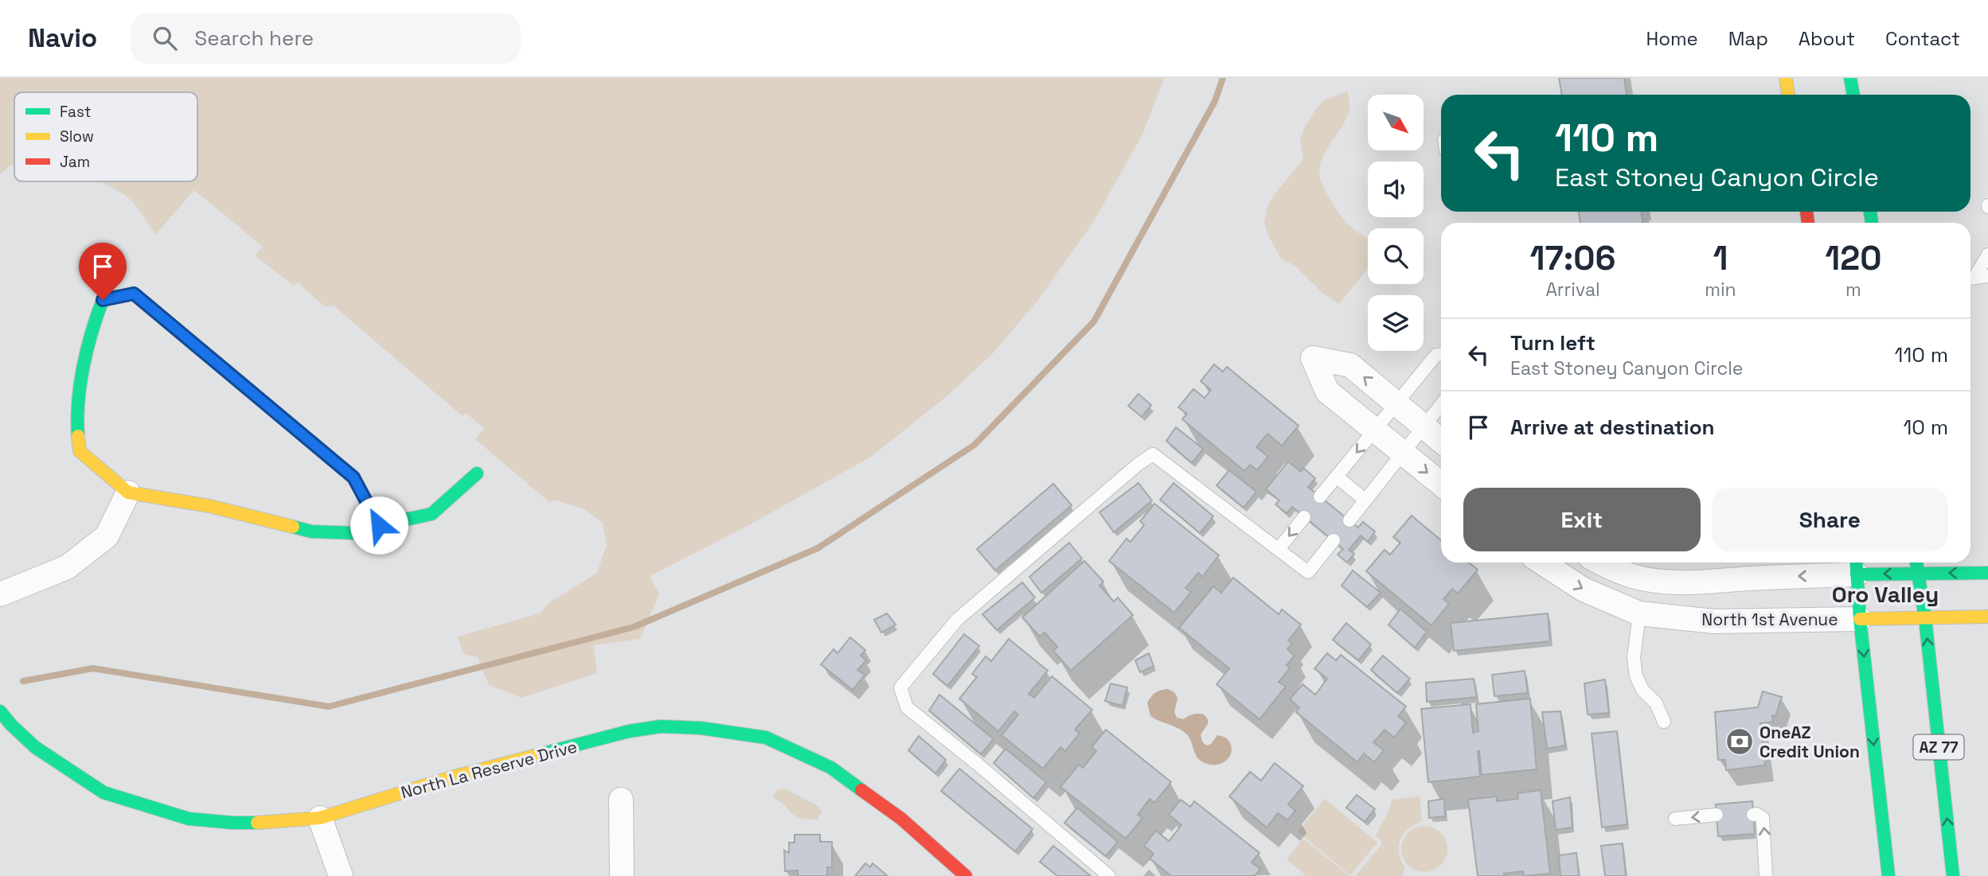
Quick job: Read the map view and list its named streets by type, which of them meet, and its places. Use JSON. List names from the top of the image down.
{
  "streets": {
    "main road": ["North 1st Avenue", "AZ 77", "North La Reserve Drive"]
  },
  "crossings": [
    ["North 1st Avenue", "AZ 77"]
  ],
  "districts": ["Oro Valley"],
  "places": {
    "bank": ["OneAZ Credit Union"]
  },
  "legend": ["Fast", "Slow", "Jam"],
  "north": "bottom right",
  "page": {
    "header": "Navio",
    "search": "Search here",
    "nav": [
      "Home",
      "Map",
      "About",
      "Contact"
    ],
    "turn": ["110 m", "East Stoney Canyon Circle"],
    "eta": [
      "17:06",
      "Arrival",
      "1",
      "min",
      "120",
      "m"
    ],
    "list": [
      {
        "name": "Turn left",
        "note": "East Stoney Canyon Circle",
        "value": "110 m"
      },
      {
        "name": "Arrive at destination",
        "value": "10 m"
      }
    ],
    "buttons": ["Exit", "Share"]
  }
}
